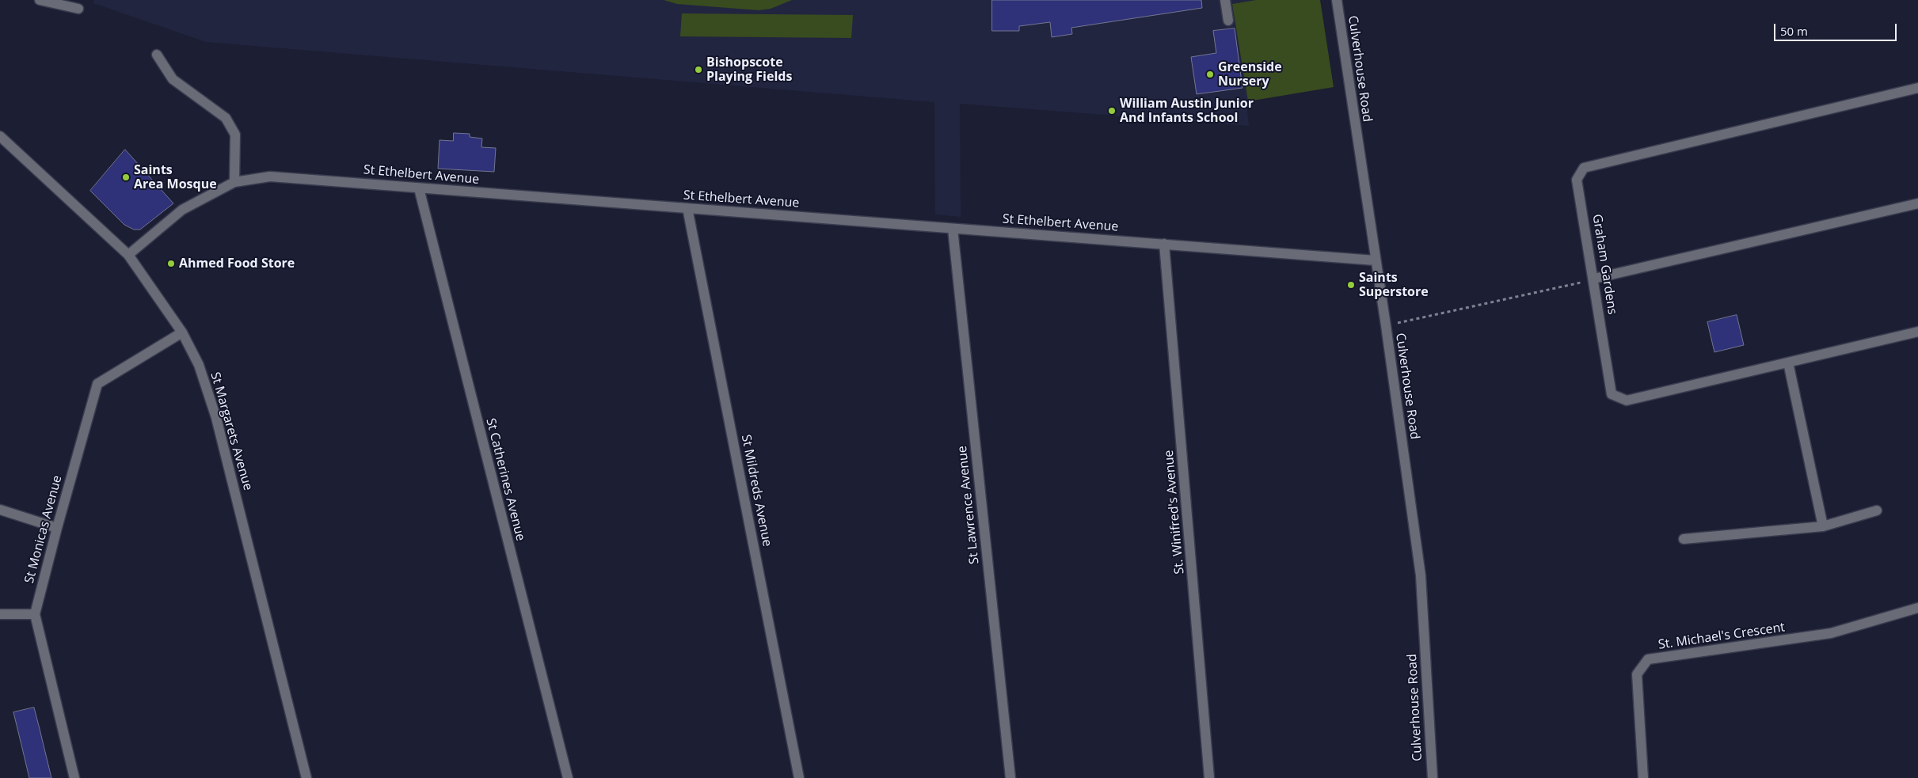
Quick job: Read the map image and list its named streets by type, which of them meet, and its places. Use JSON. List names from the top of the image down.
{
  "streets": {
    "street": [
      "Culverhouse Road",
      "St Ethelbert Avenue",
      "Graham Gardens",
      "St Margarets Avenue",
      "St Catherines Avenue",
      "St Mildreds Avenue",
      "St Lawrence Avenue",
      "St. Winifred's Avenue",
      "St Monicas Avenue",
      "St. Michael's Crescent"
    ]
  },
  "crossings": [
    ["Culverhouse Road", "St Ethelbert Avenue"],
    ["St Ethelbert Avenue", "St Margarets Avenue"],
    ["St Ethelbert Avenue", "St Catherines Avenue"],
    ["St Ethelbert Avenue", "St Mildreds Avenue"],
    ["St Ethelbert Avenue", "St Lawrence Avenue"],
    ["St Ethelbert Avenue", "St. Winifred's Avenue"],
    ["St Margarets Avenue", "St Monicas Avenue"]
  ],
  "places": [
    "Bishopscote Playing Fields",
    "Greenside Nursery",
    "William Austin Junior And Infants School",
    "Saints Area Mosque",
    "Ahmed Food Store",
    "Saints Superstore"
  ],
  "scale_bar": "50 m"
}
